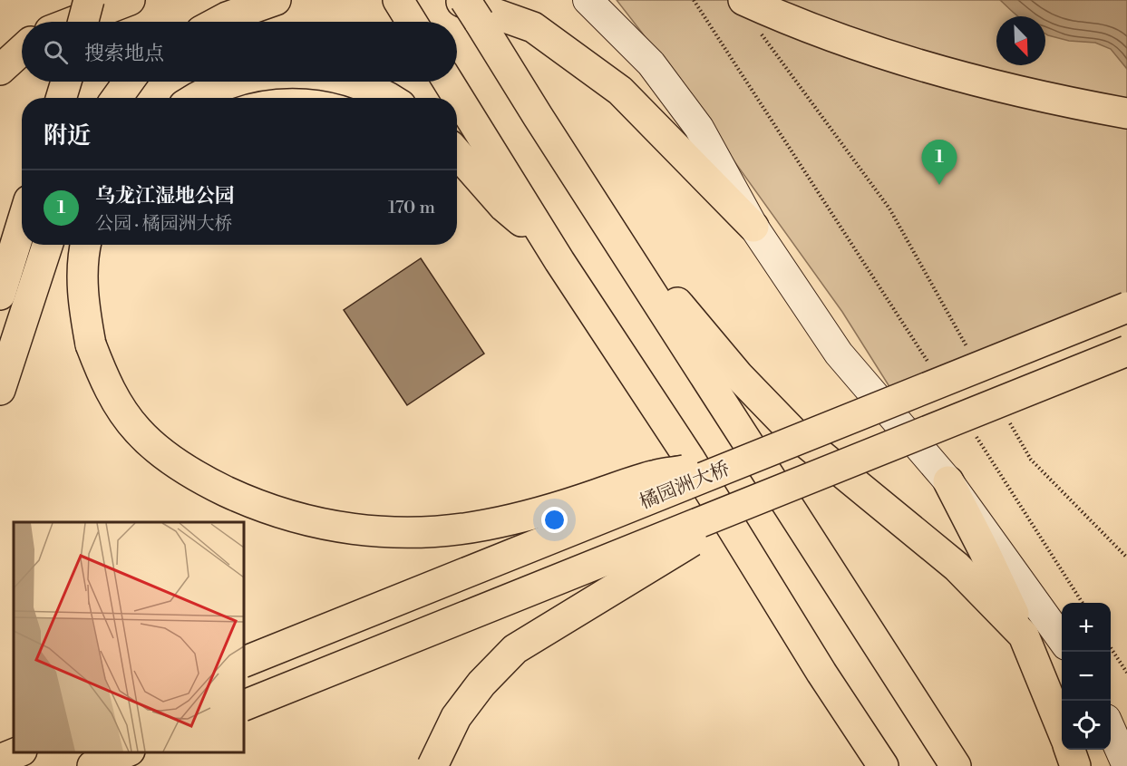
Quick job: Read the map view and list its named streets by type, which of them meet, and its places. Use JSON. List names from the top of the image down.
{
  "streets": {
    "highway": ["橘园洲大桥"]
  },
  "north": "bottom right",
  "page": {
    "search": "搜索地点",
    "heading": "附近",
    "pins": "1",
    "list": [
      {
        "mark": "1",
        "name": "乌龙江湿地公园",
        "note": "公园 · 橘园洲大桥",
        "value": "170 m"
      }
    ],
    "map_buttons": ["+", "−"]
  }
}
